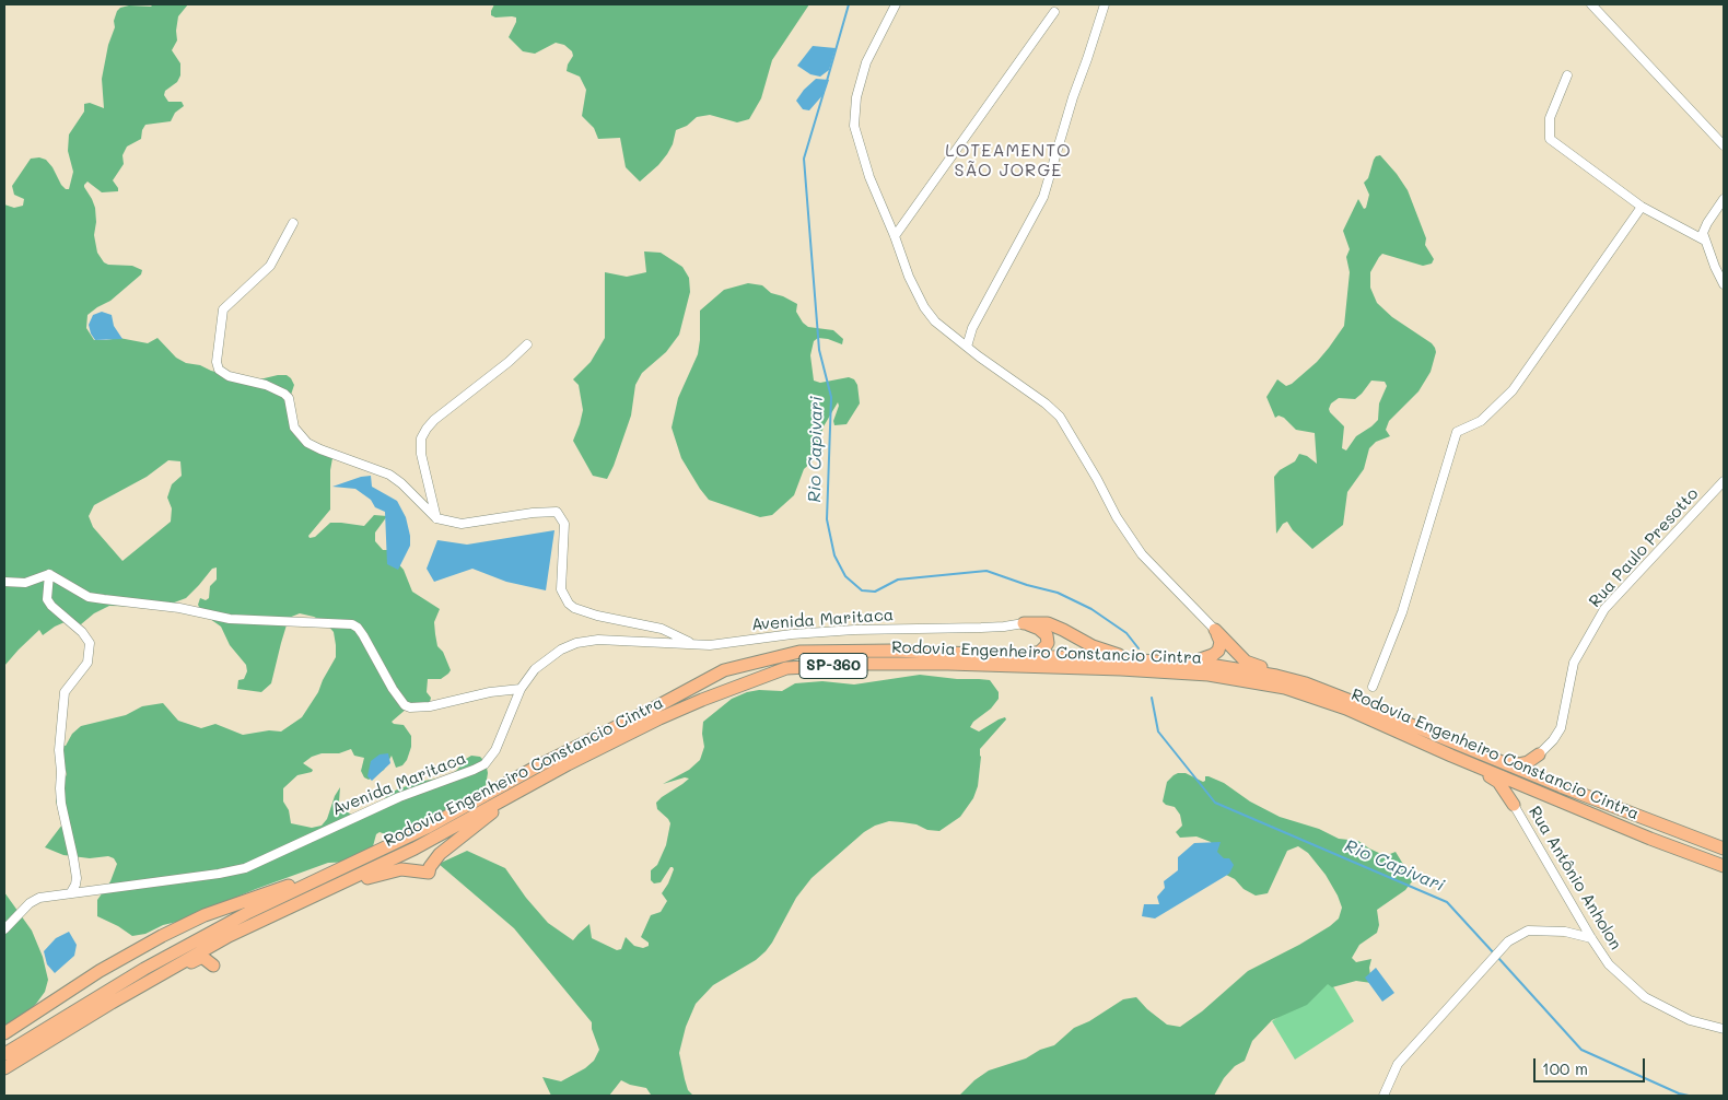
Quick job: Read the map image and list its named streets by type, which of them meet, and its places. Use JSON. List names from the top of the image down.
{
  "streets": {
    "highway": ["Rodovia Engenheiro Constancio Cintra", "SP-360"],
    "street": ["Rua Paulo Presotto", "Avenida Maritaca", "Rua Antônio Anholon"]
  },
  "districts": ["LOTEAMENTO SÃO JORGE"],
  "water": ["Rio Capivari"],
  "scale_bar": "100 m"
}
